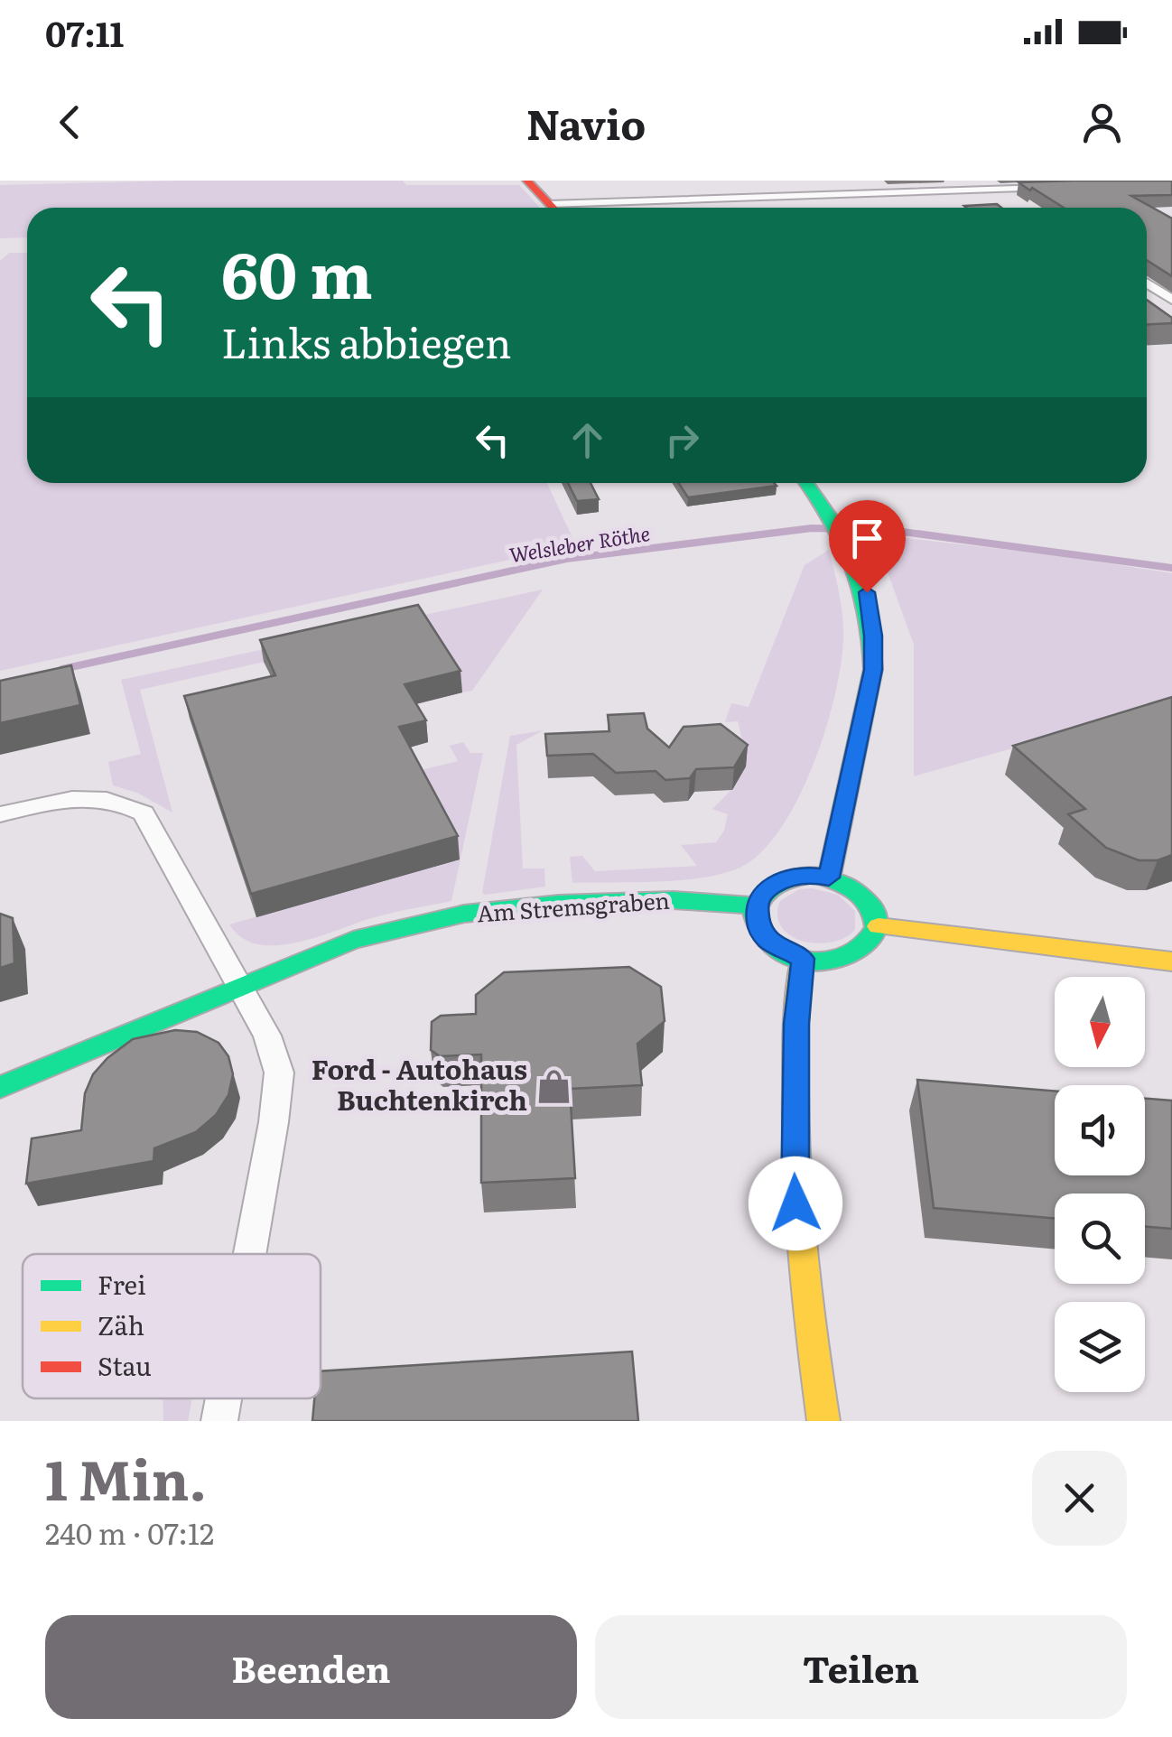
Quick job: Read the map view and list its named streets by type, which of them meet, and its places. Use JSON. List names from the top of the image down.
{
  "streets": {
    "main road": ["Am Stremsgraben"]
  },
  "water": ["Welsleber Röthe"],
  "places": {
    "shop": ["Ford - Autohaus Buchtenkirch"]
  },
  "legend": ["Frei", "Zäh", "Stau"],
  "north": "bottom",
  "page": {
    "status": "07:11",
    "header": "Navio",
    "turn": ["60 m", "Links abbiegen"],
    "heading": ["1 Min.", "240 m · 07:12"],
    "buttons": ["Beenden", "Teilen"]
  }
}
